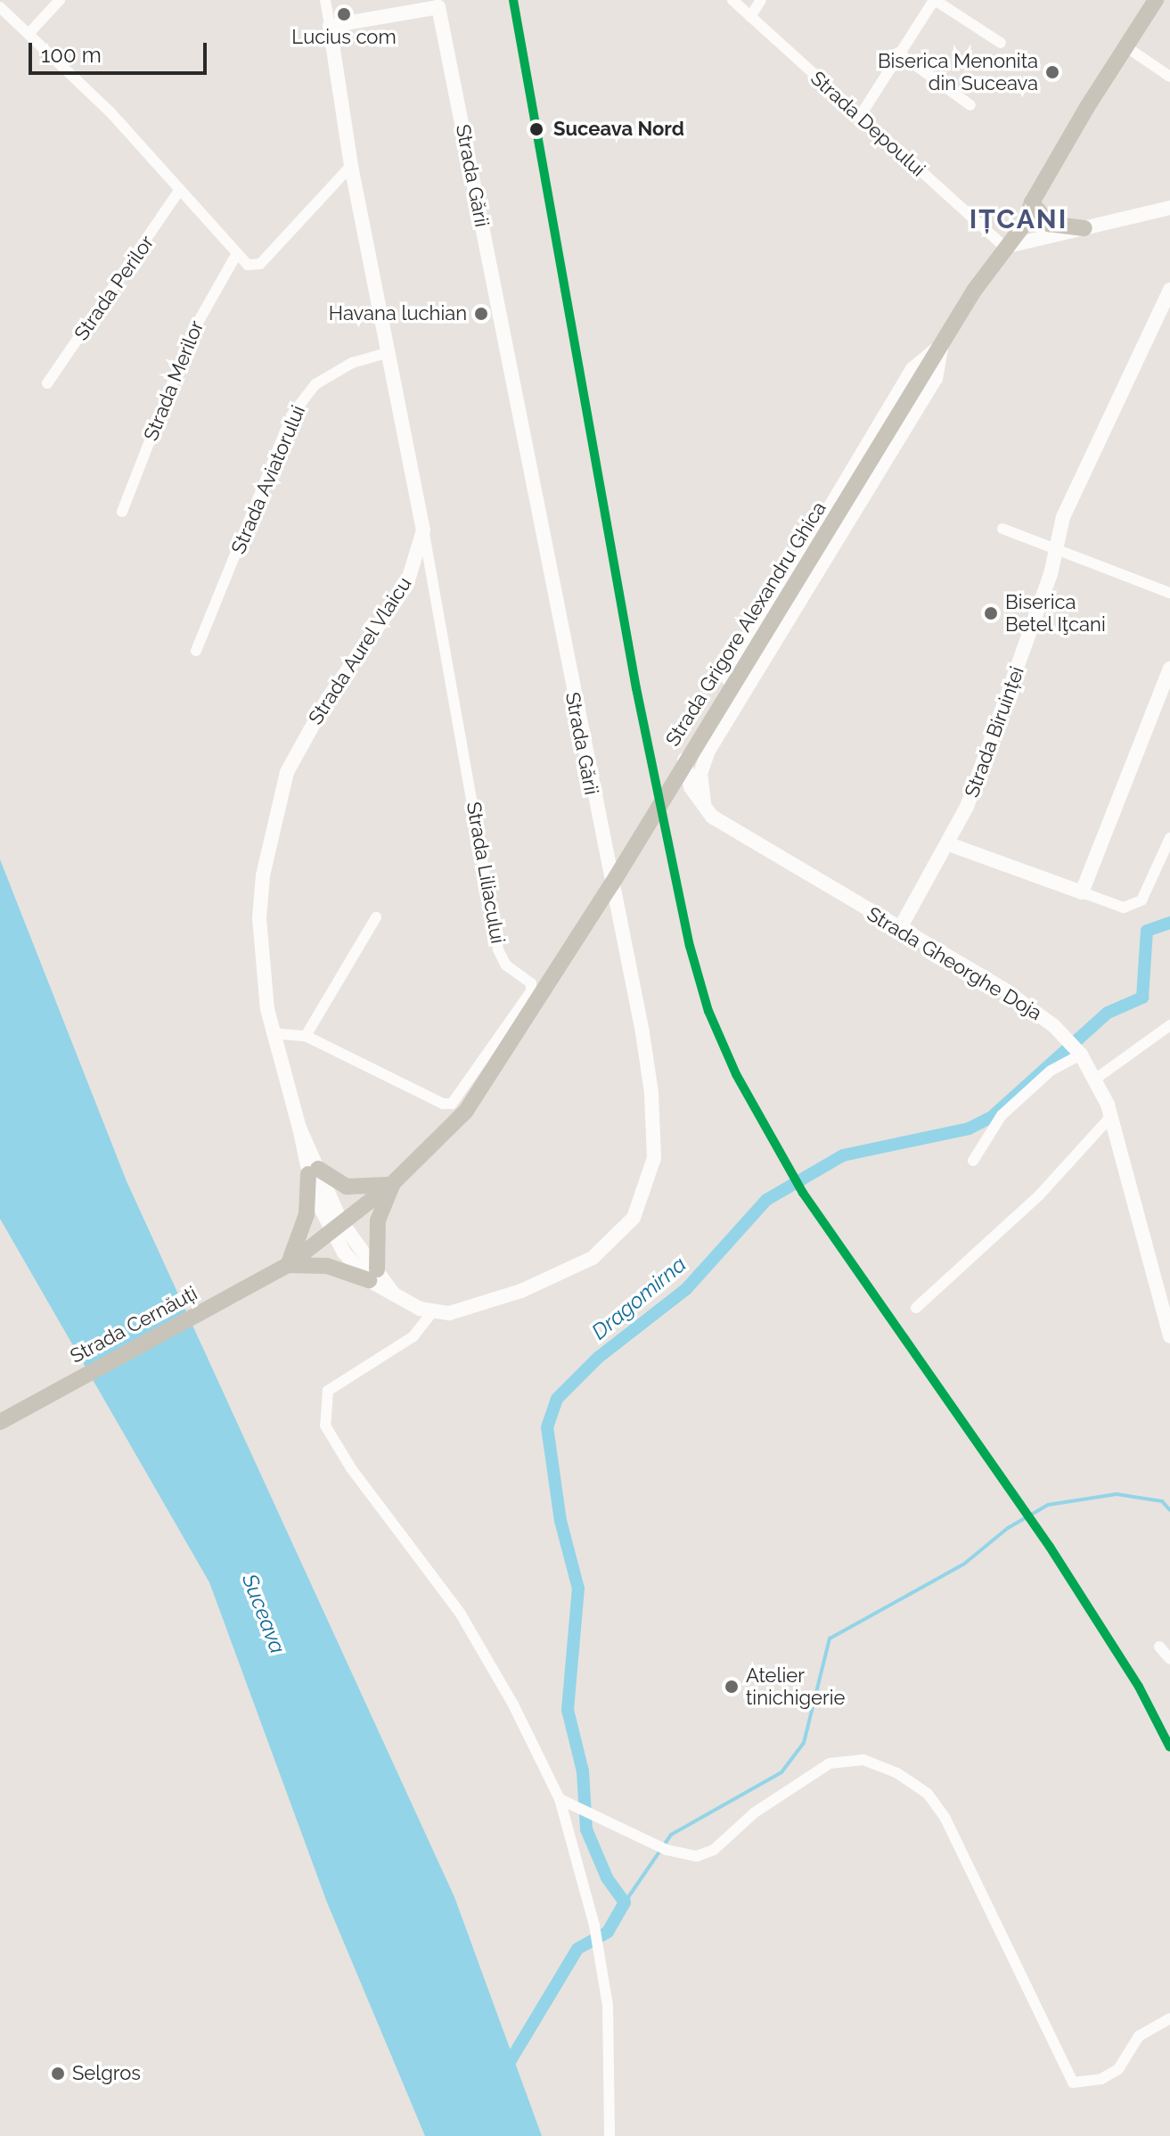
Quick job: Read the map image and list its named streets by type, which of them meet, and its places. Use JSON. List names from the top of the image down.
{
  "streets": {
    "main road": ["Strada Grigore Alexandru Ghica", "Strada Cernăuți"],
    "street": [
      "Strada Depoului",
      "Strada Gării",
      "Strada Perilor",
      "Strada Merilor",
      "Strada Aviatorului",
      "Strada Aurel Vlaicu",
      "Strada Biruinței",
      "Strada Liliacului",
      "Strada Gheorghe Doja"
    ]
  },
  "crossings": [
    ["Strada Depoului", "Strada Grigore Alexandru Ghica"],
    ["Strada Aviatorului", "Strada Aurel Vlaicu"],
    ["Strada Grigore Alexandru Ghica", "Strada Aurel Vlaicu"],
    ["Strada Grigore Alexandru Ghica", "Strada Cernăuți"],
    ["Strada Aurel Vlaicu", "Strada Liliacului"],
    ["Strada Biruinței", "Strada Gheorghe Doja"]
  ],
  "districts": ["IȚCANI"],
  "water": ["Dragomirna", "Suceava"],
  "places": [
    "Lucius com",
    "Biserica Menonita din Suceava",
    "Suceava Nord",
    "Havana luchian",
    "Biserica Betel Iţcani",
    "Atelier tinichigerie",
    "Selgros"
  ],
  "scale_bar": "100 m"
}
